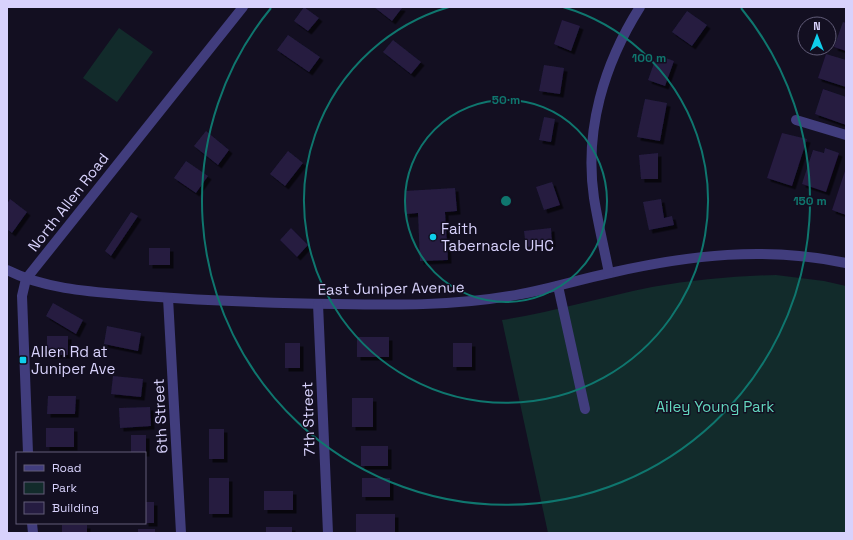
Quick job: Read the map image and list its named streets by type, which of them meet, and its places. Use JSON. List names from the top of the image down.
{
  "streets": {
    "street": [
      "North Allen Road",
      "East Juniper Avenue",
      "6th Street",
      "7th Street"
    ]
  },
  "crossings": [
    ["North Allen Road", "East Juniper Avenue"],
    ["East Juniper Avenue", "6th Street"],
    ["East Juniper Avenue", "7th Street"]
  ],
  "parks": ["Ailey Young Park"],
  "places": {
    "other": ["Faith Tabernacle UHC"],
    "transit": ["Allen Rd at Juniper Ave"]
  },
  "legend": ["Road", "Park", "Building"],
  "north": "top",
  "rings": ["100 m", "50 m", "150 m"]
}
